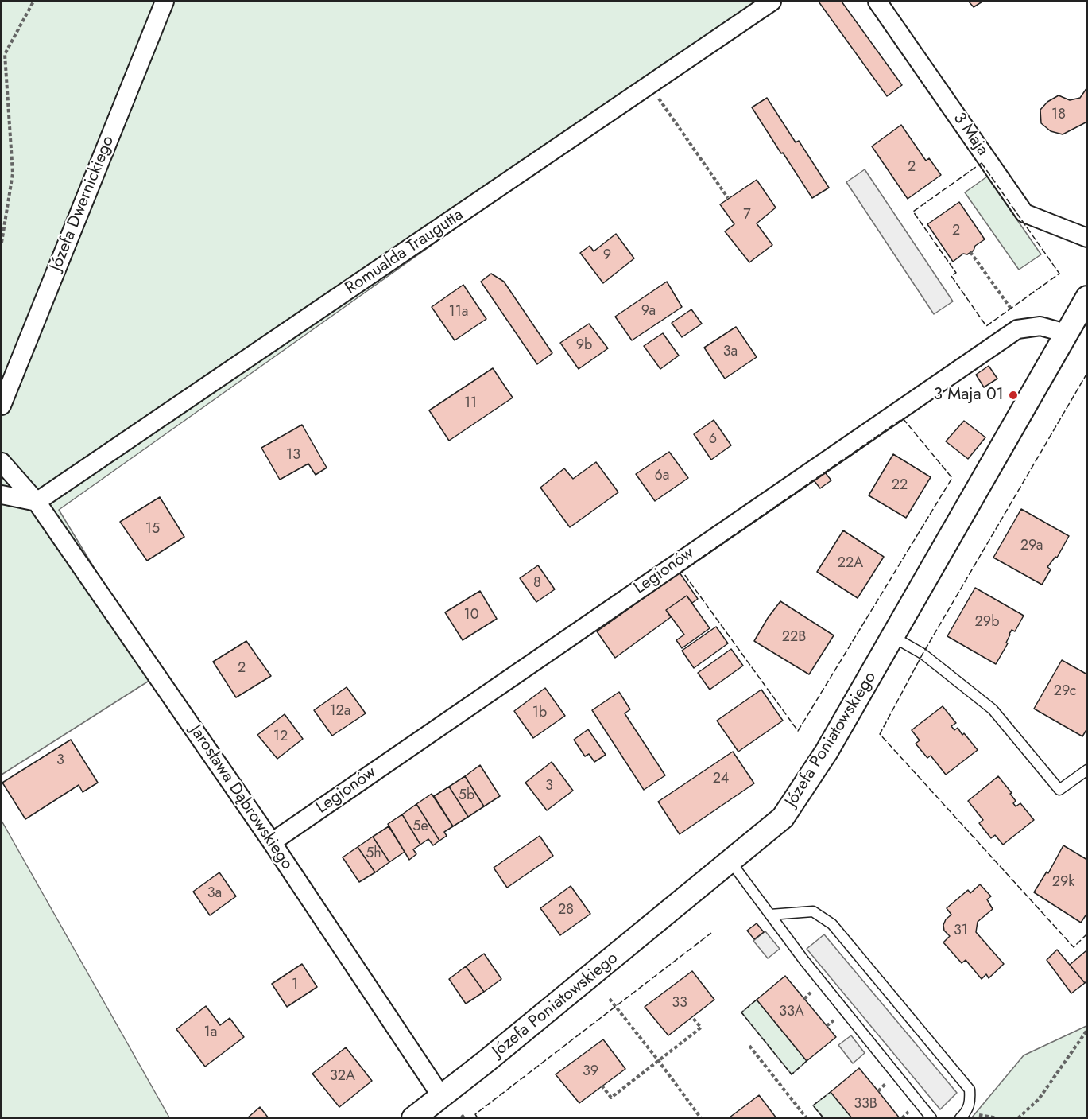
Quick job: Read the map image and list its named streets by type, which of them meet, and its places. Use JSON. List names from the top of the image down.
{
  "streets": {
    "street": [
      "3 Maja",
      "Józefa Dwernickiego",
      "Romualda Traugutta",
      "Legionów",
      "Józefa Poniatowskiego",
      "Jarosława Dąbrowskiego"
    ]
  },
  "crossings": [
    ["Romualda Traugutta", "Jarosława Dąbrowskiego"],
    ["Legionów", "Józefa Poniatowskiego"],
    ["Legionów", "Jarosława Dąbrowskiego"],
    ["Józefa Poniatowskiego", "Jarosława Dąbrowskiego"]
  ],
  "places": ["3 Maja 01"],
  "house_numbers": [
    "18",
    "2",
    "7",
    "2",
    "9",
    "9a",
    "11a",
    "9b",
    "3a",
    "11",
    "6",
    "13",
    "6a",
    "22",
    "15",
    "29a",
    "22A",
    "8",
    "10",
    "29b",
    "22B",
    "2",
    "29c",
    "12a",
    "1b",
    "12",
    "3",
    "24",
    "3",
    "5b",
    "5e",
    "5h",
    "29k",
    "3a",
    "28",
    "31",
    "1",
    "33",
    "33A",
    "1a",
    "39",
    "32A",
    "33B"
  ]
}
